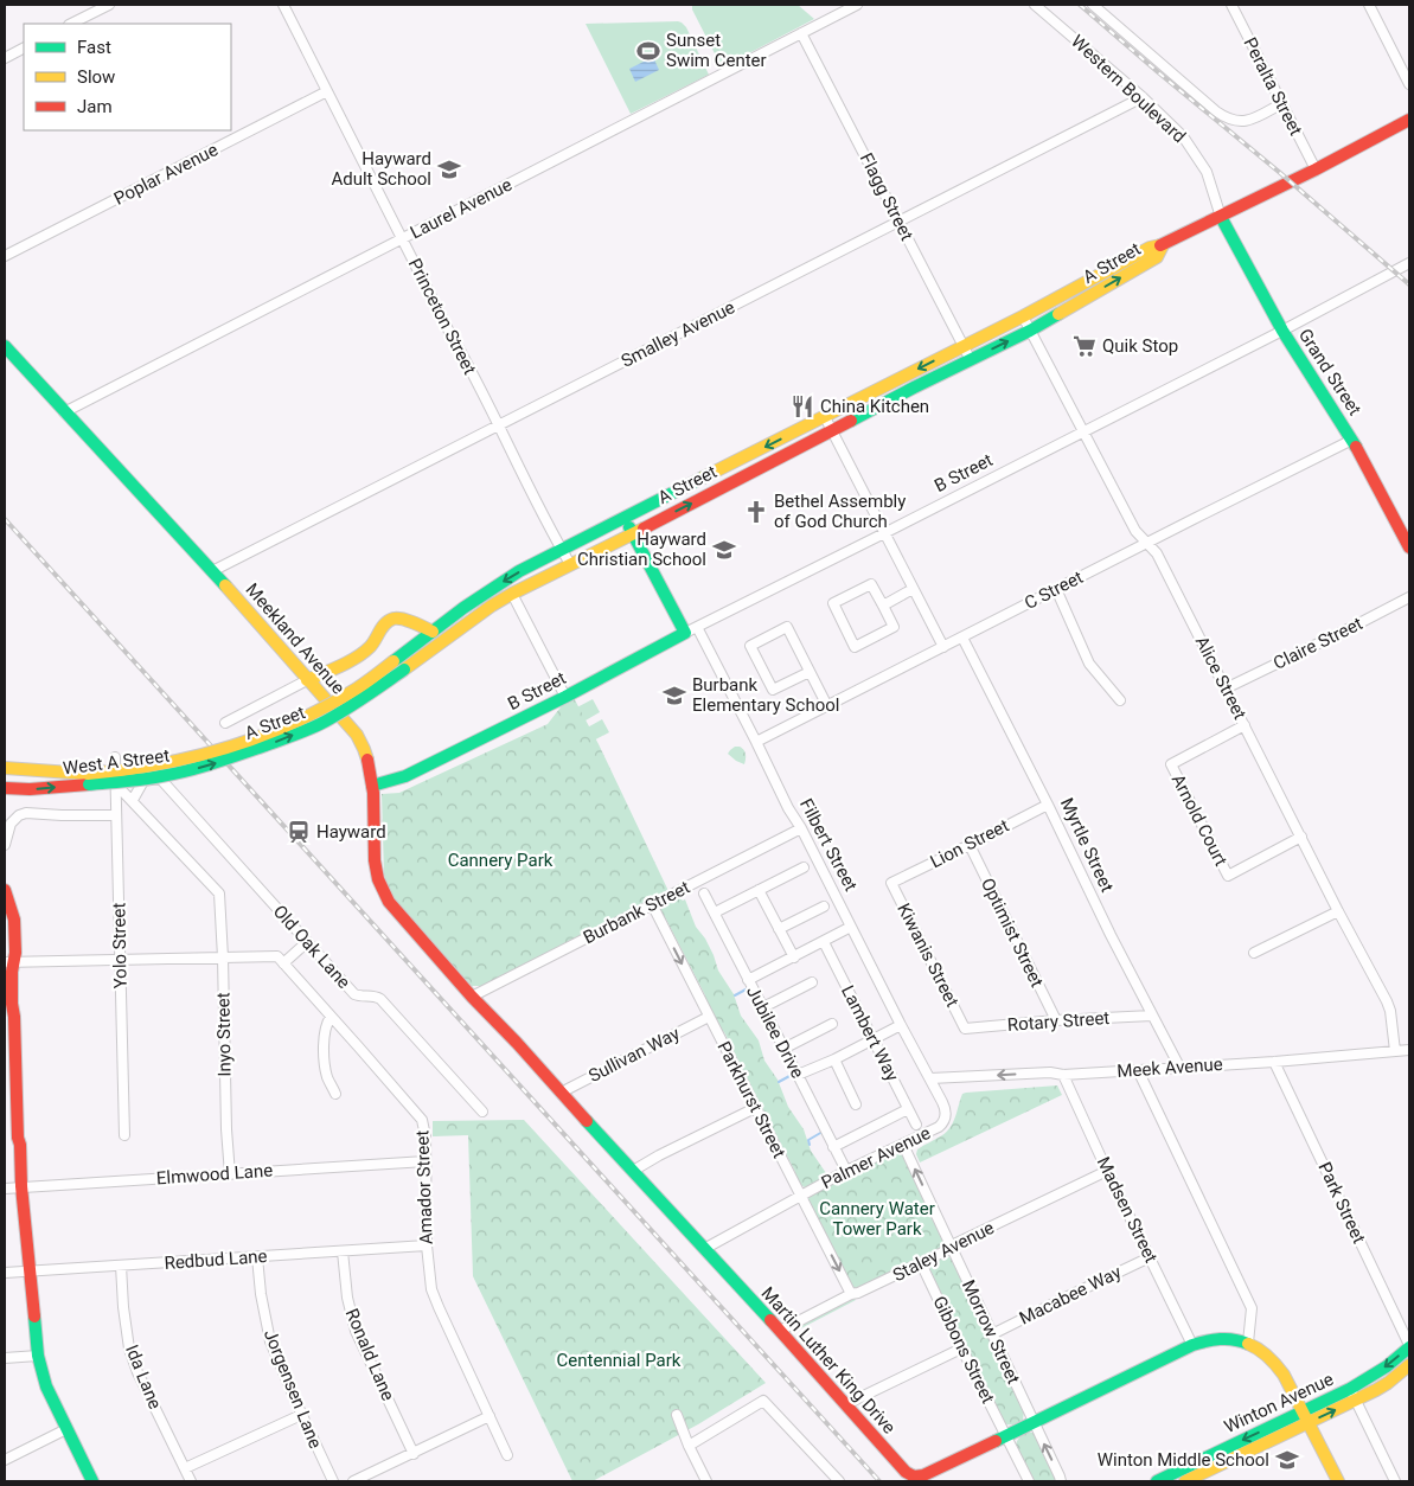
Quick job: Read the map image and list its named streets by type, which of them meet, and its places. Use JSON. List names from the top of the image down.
{
  "streets": {
    "main road": [
      "A Street",
      "Grand Street",
      "B Street",
      "Meekland Avenue",
      "West A Street",
      "Martin Luther King Drive",
      "Winton Avenue"
    ],
    "street": [
      "Peralta Street",
      "Western Boulevard",
      "Poplar Avenue",
      "Flagg Street",
      "Laurel Avenue",
      "Princeton Street",
      "Smalley Avenue",
      "C Street",
      "Claire Street",
      "Alice Street",
      "Arnold Court",
      "Lion Street",
      "Filbert Street",
      "Myrtle Street",
      "Burbank Street",
      "Optimist Street",
      "Yolo Street",
      "Old Oak Lane",
      "Kiwanis Street",
      "Rotary Street",
      "Jubilee Drive",
      "Lambert Way",
      "Inyo Street",
      "Sullivan Way",
      "Meek Avenue",
      "Parkhurst Street",
      "Palmer Avenue",
      "Elmwood Lane",
      "Amador Street",
      "Park Street",
      "Madsen Street",
      "Staley Avenue",
      "Redbud Lane",
      "Macabee Way",
      "Morrow Street",
      "Gibbons Street",
      "Ronald Lane",
      "Ida Lane",
      "Jorgensen Lane"
    ]
  },
  "crossings": [
    ["Peralta Street", "A Street"],
    ["Western Boulevard", "A Street"],
    ["Western Boulevard", "Smalley Avenue"],
    ["Western Boulevard", "Grand Street"],
    ["Poplar Avenue", "Princeton Street"],
    ["Flagg Street", "Laurel Avenue"],
    ["Flagg Street", "A Street"],
    ["Flagg Street", "Smalley Avenue"],
    ["Laurel Avenue", "Princeton Street"],
    ["Laurel Avenue", "Meekland Avenue"],
    ["A Street", "Princeton Street"],
    ["A Street", "Grand Street"],
    ["A Street", "Meekland Avenue"],
    ["A Street", "Alice Street"],
    ["A Street", "West A Street"],
    ["Princeton Street", "Smalley Avenue"],
    ["Smalley Avenue", "Meekland Avenue"],
    ["Grand Street", "B Street"],
    ["Grand Street", "C Street"],
    ["B Street", "Meekland Avenue"],
    ["B Street", "Alice Street"],
    ["B Street", "Filbert Street"],
    ["C Street", "Alice Street"],
    ["C Street", "Filbert Street"],
    ["C Street", "Myrtle Street"],
    ["Meekland Avenue", "Burbank Street"],
    ["Meekland Avenue", "Martin Luther King Drive"],
    ["Claire Street", "Alice Street"],
    ["Alice Street", "Arnold Court"],
    ["Alice Street", "Meek Avenue"],
    ["Lion Street", "Myrtle Street"],
    ["Lion Street", "Optimist Street"],
    ["Lion Street", "Kiwanis Street"],
    ["Filbert Street", "Burbank Street"],
    ["Filbert Street", "Meek Avenue"],
    ["Filbert Street", "Palmer Avenue"],
    ["Myrtle Street", "Rotary Street"],
    ["Myrtle Street", "Meek Avenue"],
    ["Burbank Street", "Parkhurst Street"],
    ["Burbank Street", "Martin Luther King Drive"],
    ["Optimist Street", "Rotary Street"],
    ["Yolo Street", "Old Oak Lane"],
    ["Kiwanis Street", "Rotary Street"],
    ["Jubilee Drive", "Palmer Avenue"],
    ["Inyo Street", "Elmwood Lane"],
    ["Sullivan Way", "Parkhurst Street"],
    ["Sullivan Way", "Martin Luther King Drive"],
    ["Meek Avenue", "Palmer Avenue"],
    ["Meek Avenue", "Park Street"],
    ["Meek Avenue", "Madsen Street"],
    ["Parkhurst Street", "Palmer Avenue"],
    ["Parkhurst Street", "Staley Avenue"],
    ["Palmer Avenue", "Morrow Street"],
    ["Palmer Avenue", "Martin Luther King Drive"],
    ["Elmwood Lane", "Amador Street"],
    ["Amador Street", "Redbud Lane"],
    ["Park Street", "Winton Avenue"],
    ["Madsen Street", "Staley Avenue"],
    ["Madsen Street", "Macabee Way"],
    ["Madsen Street", "Martin Luther King Drive"],
    ["Staley Avenue", "Morrow Street"],
    ["Staley Avenue", "Gibbons Street"],
    ["Staley Avenue", "Martin Luther King Drive"],
    ["Redbud Lane", "Ronald Lane"],
    ["Redbud Lane", "Ida Lane"],
    ["Redbud Lane", "Jorgensen Lane"],
    ["Macabee Way", "Morrow Street"],
    ["Morrow Street", "Martin Luther King Drive"],
    ["Gibbons Street", "Martin Luther King Drive"]
  ],
  "one_way": ["Parkhurst Street", "Morrow Street"],
  "parks": ["Cannery Park", "Cannery Water Tower Park", "Centennial Park"],
  "places": {
    "sports": ["Sunset Swim Center"],
    "school or university": [
      "Hayward Adult School",
      "Hayward Christian School",
      "Burbank Elementary School",
      "Winton Middle School"
    ],
    "supermarket": ["Quik Stop"],
    "restaurant": ["China Kitchen"],
    "church": ["Bethel Assembly of God Church"],
    "station": ["Hayward"]
  },
  "legend": ["Fast", "Slow", "Jam"]
}
